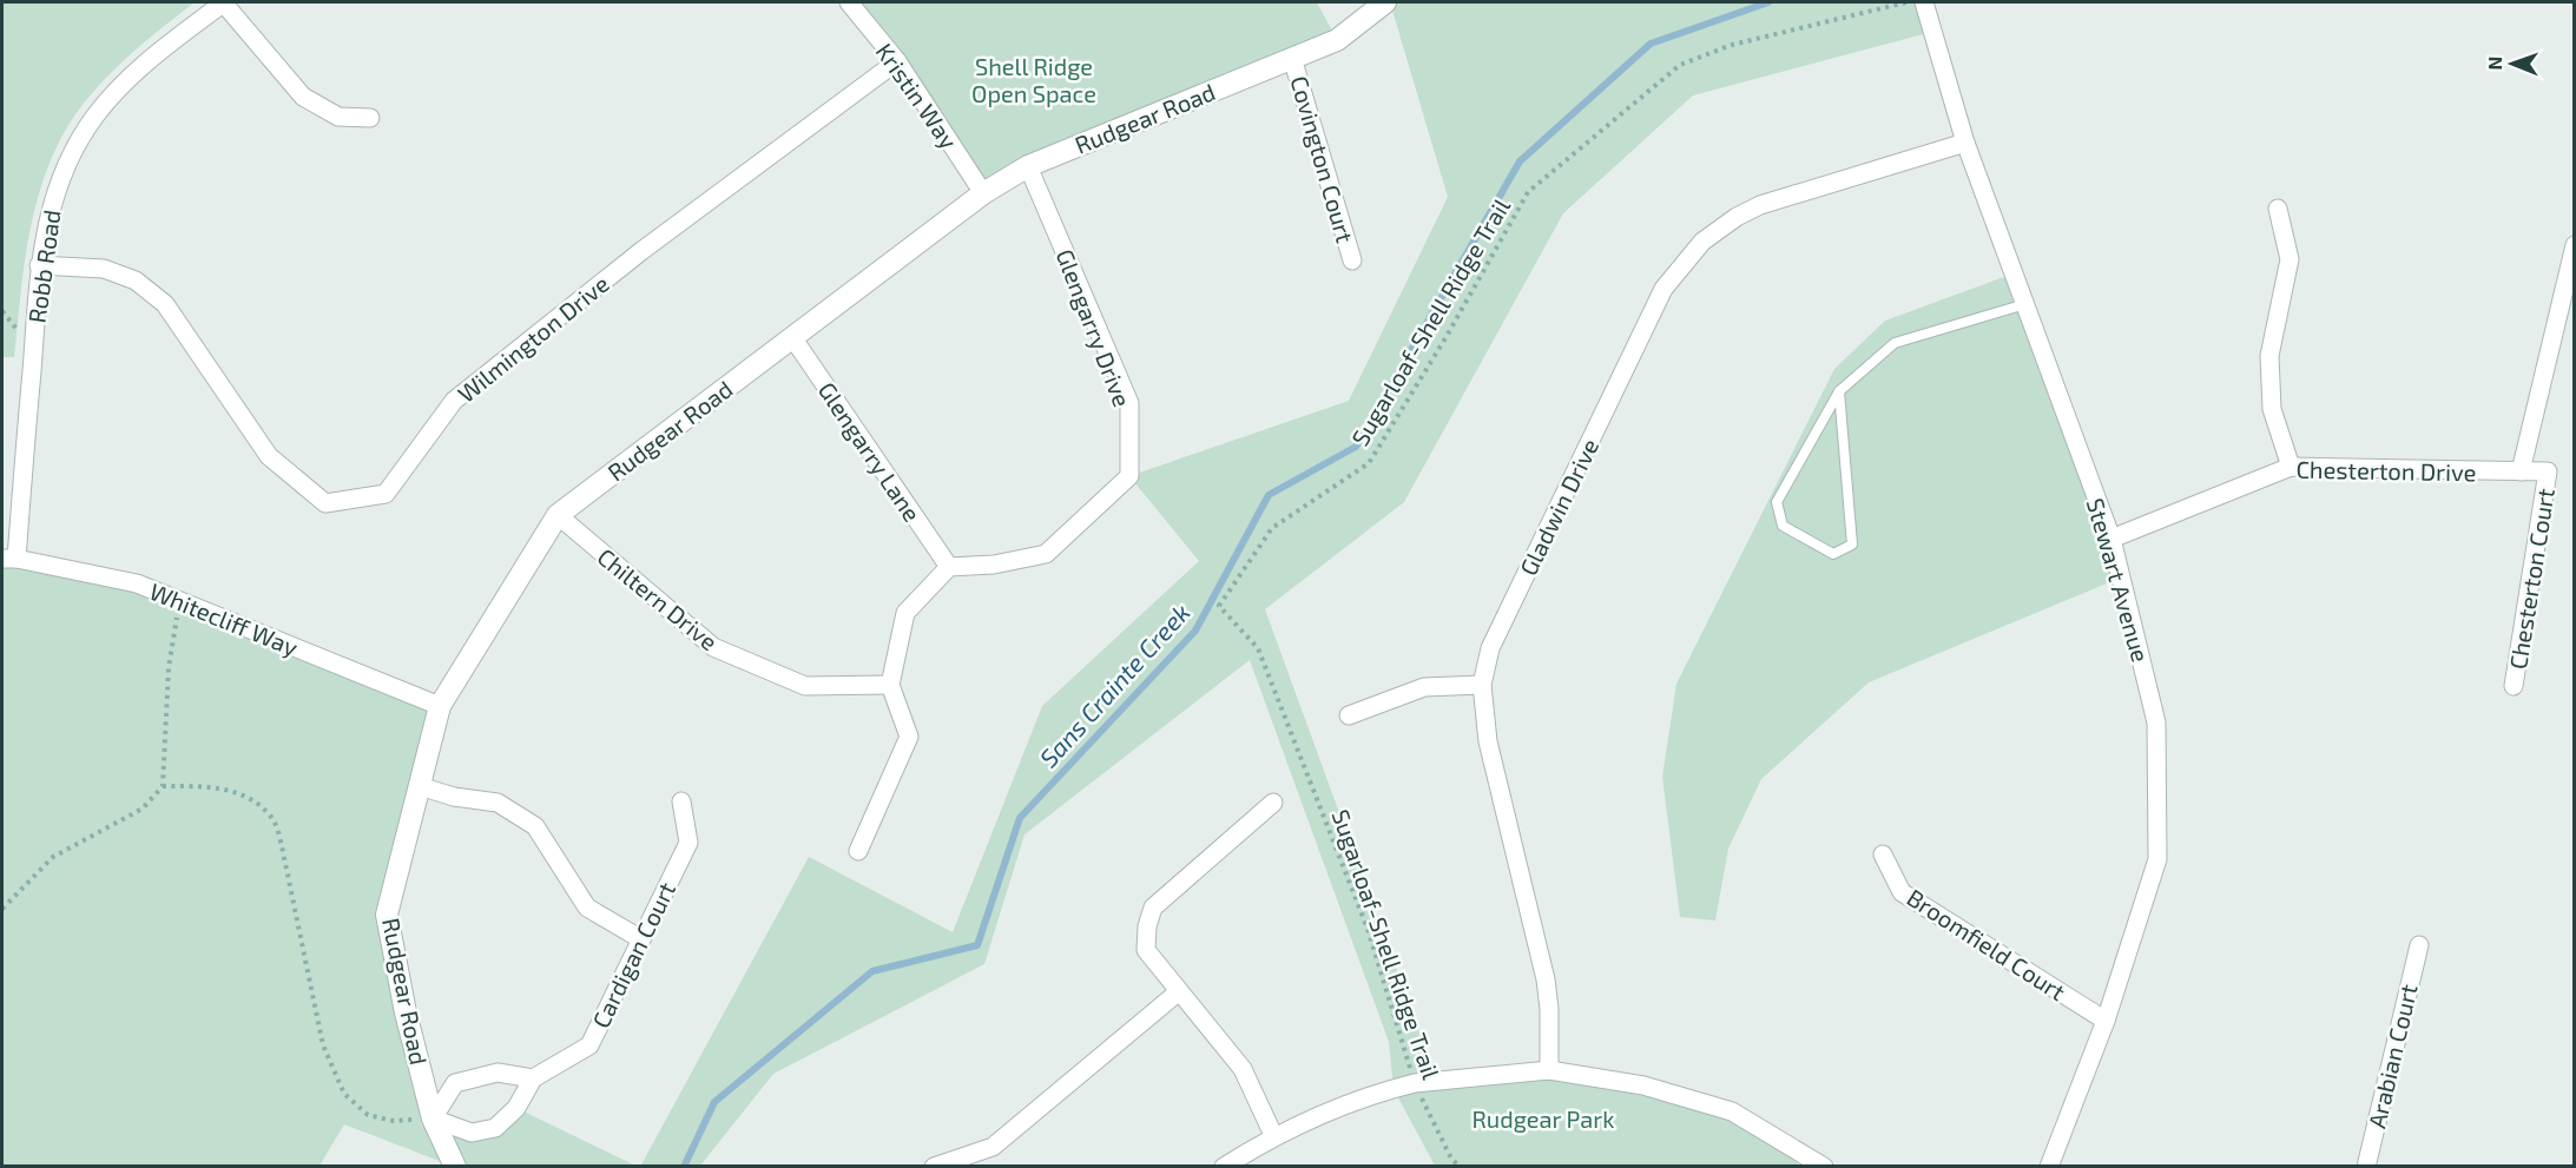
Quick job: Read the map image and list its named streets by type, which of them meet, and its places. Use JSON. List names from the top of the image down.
{
  "streets": {
    "street": [
      "Kristin Way",
      "Rudgear Road",
      "Covington Court",
      "Robb Road",
      "Glengarry Drive",
      "Wilmington Drive",
      "Glengarry Lane",
      "Chesterton Drive",
      "Gladwin Drive",
      "Chesterton Court",
      "Stewart Avenue",
      "Chiltern Drive",
      "Whitecliff Way",
      "Broomfield Court",
      "Cardigan Court",
      "Arabian Court"
    ],
    "path": ["Sugarloaf-Shell Ridge Trail"]
  },
  "crossings": [
    ["Kristin Way", "Rudgear Road"],
    ["Kristin Way", "Wilmington Drive"],
    ["Rudgear Road", "Covington Court"],
    ["Rudgear Road", "Glengarry Drive"],
    ["Rudgear Road", "Glengarry Lane"],
    ["Rudgear Road", "Chiltern Drive"],
    ["Rudgear Road", "Whitecliff Way"],
    ["Rudgear Road", "Cardigan Court"],
    ["Robb Road", "Wilmington Drive"],
    ["Robb Road", "Whitecliff Way"],
    ["Glengarry Drive", "Glengarry Lane"],
    ["Chesterton Drive", "Chesterton Court"],
    ["Chesterton Drive", "Stewart Avenue"],
    ["Gladwin Drive", "Stewart Avenue"],
    ["Stewart Avenue", "Broomfield Court"]
  ],
  "water": ["Sans Crainte Creek"],
  "parks": ["Shell Ridge Open Space", "Rudgear Park"],
  "north": "left"
}
